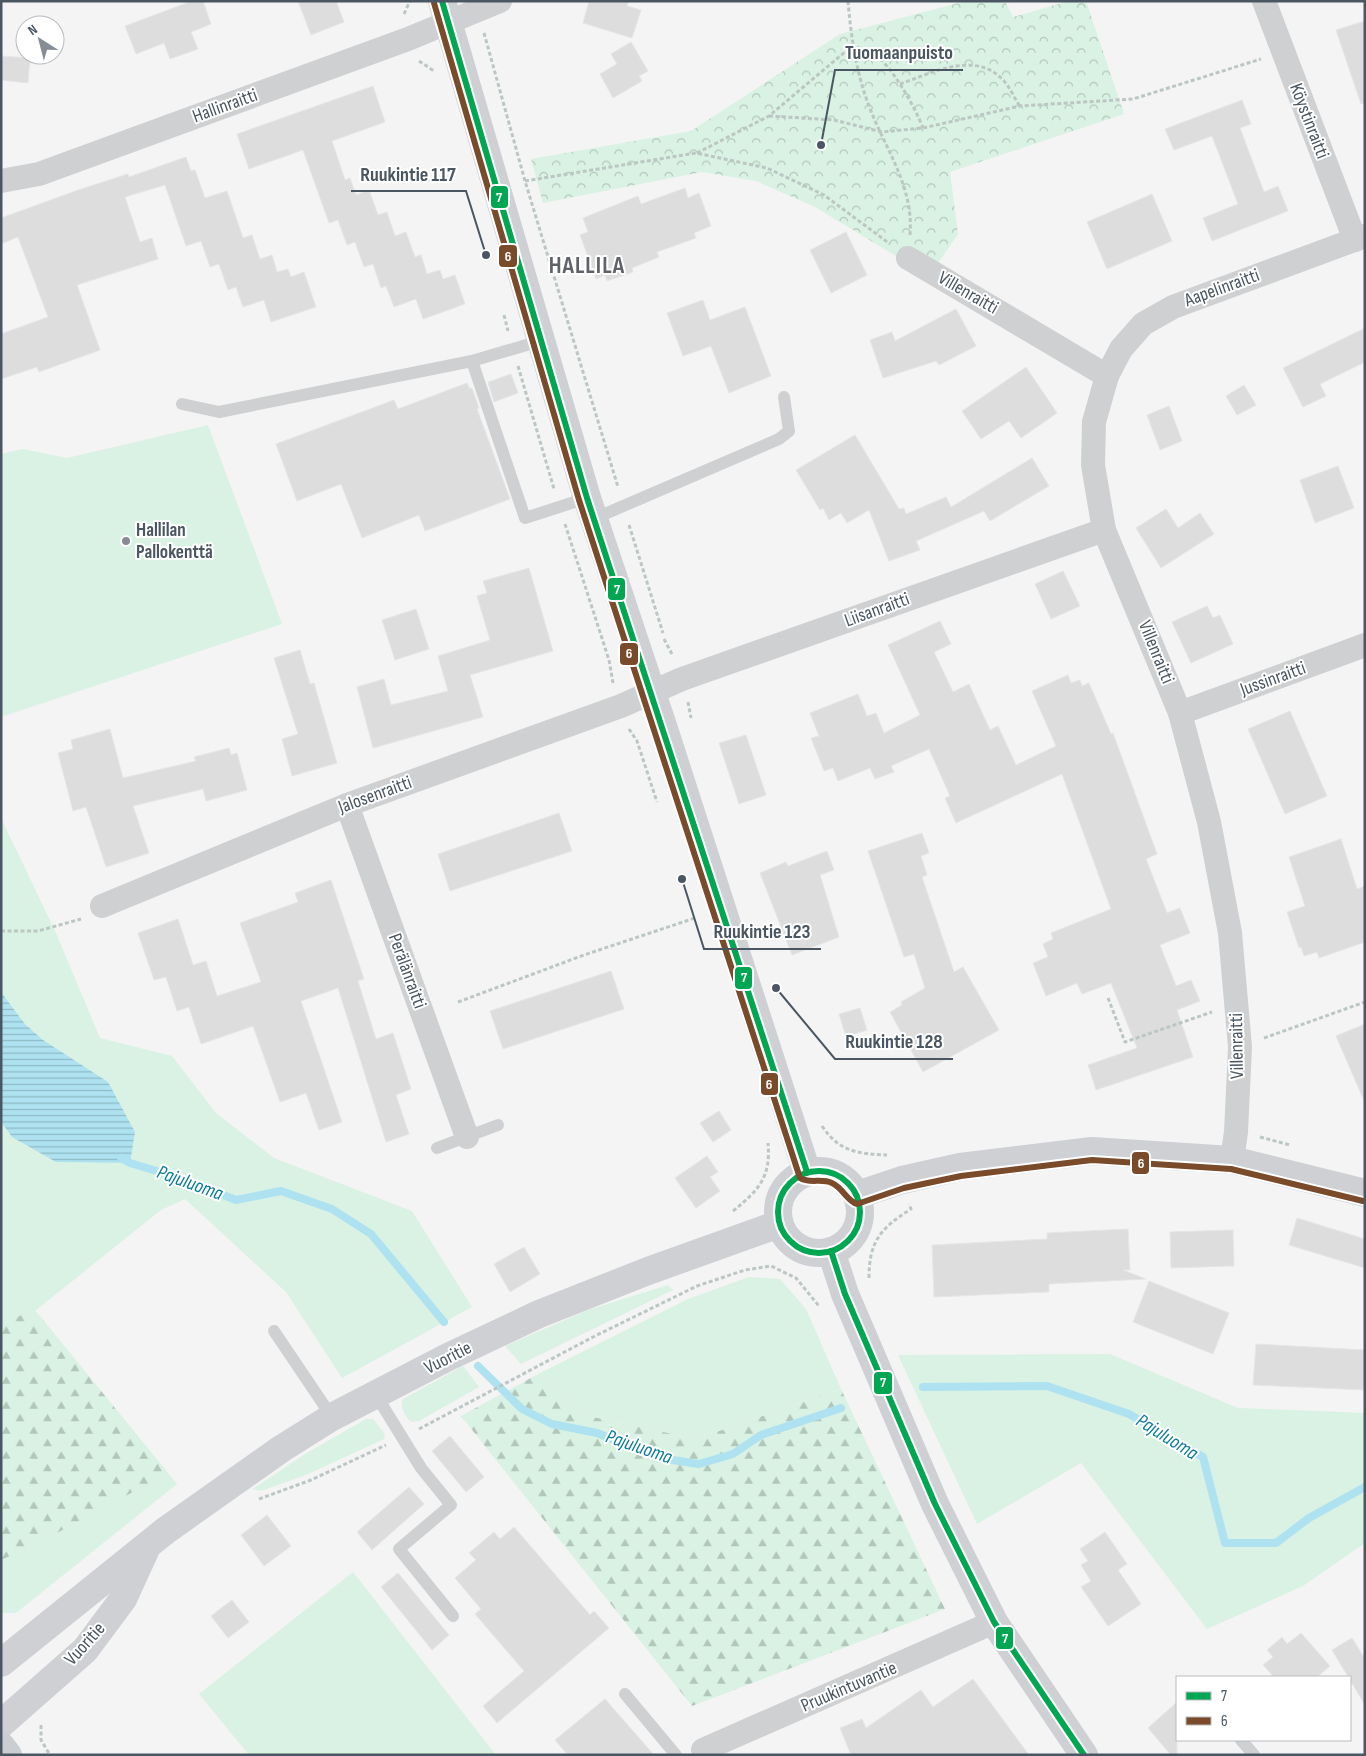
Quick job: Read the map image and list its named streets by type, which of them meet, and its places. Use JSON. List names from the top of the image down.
{
  "streets": {
    "street": [
      "Hallinraitti",
      "Köystinraitti",
      "Aapelinraitti",
      "Villenraitti",
      "Liisanraitti",
      "Jussinraitti",
      "Jalosenraitti",
      "Perälänraitti",
      "Vuoritie",
      "Pruukintuvantie"
    ]
  },
  "crossings": [
    ["Köystinraitti", "Aapelinraitti"],
    ["Aapelinraitti", "Villenraitti"],
    ["Villenraitti", "Liisanraitti"],
    ["Villenraitti", "Jussinraitti"],
    ["Liisanraitti", "Jalosenraitti"],
    ["Jalosenraitti", "Perälänraitti"]
  ],
  "districts": ["HALLILA"],
  "water": ["Pajuluoma"],
  "places": [
    "Tuomaanpuisto",
    "Ruukintie 117",
    "Hallilan Pallokenttä",
    "Ruukintie 123",
    "Ruukintie 128"
  ],
  "lines": ["transit line 7", "transit line 6"],
  "legend": ["7", "6"],
  "north": "top left"
}
